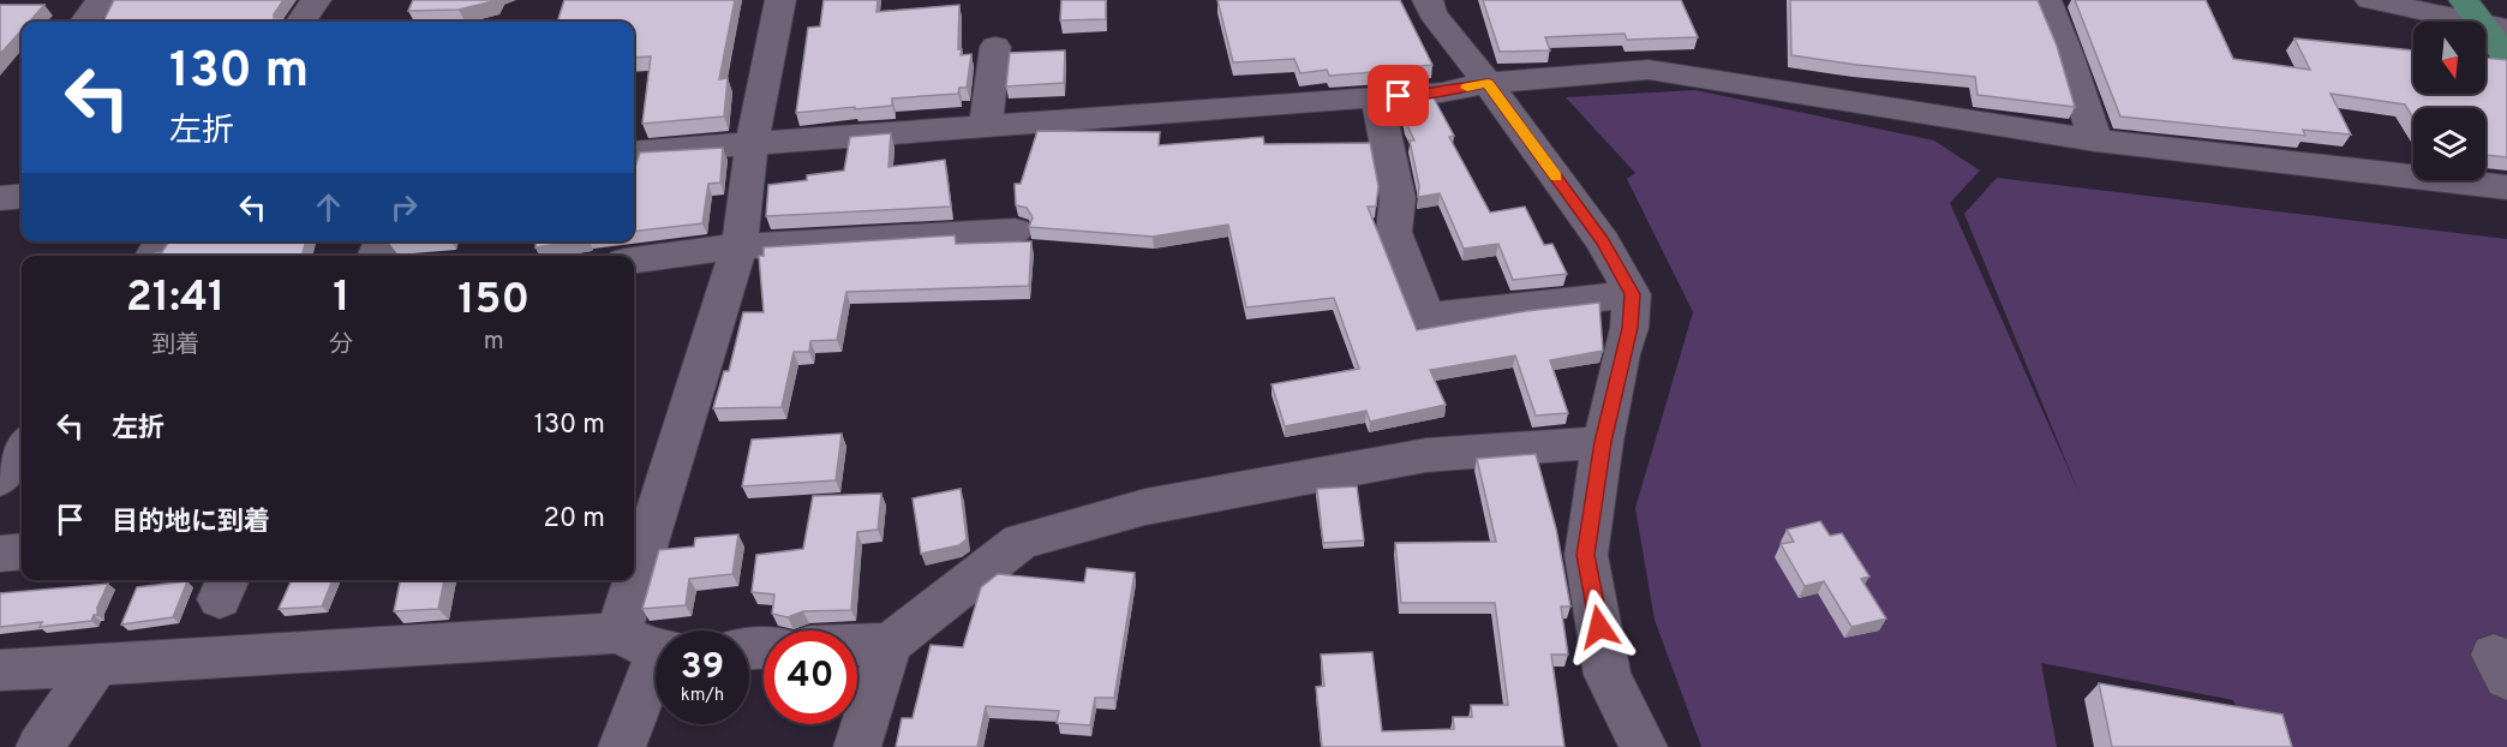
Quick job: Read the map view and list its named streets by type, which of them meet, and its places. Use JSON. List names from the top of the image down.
{
  "north": "bottom",
  "page": {
    "turn": ["130 m", "左折"],
    "eta": [
      "21:41",
      "到着",
      "1",
      "分",
      "150",
      "m"
    ],
    "list": [
      {
        "name": "左折",
        "value": "130 m"
      },
      {
        "name": "目的地に到着",
        "value": "20 m"
      }
    ],
    "speed": "39 km/h",
    "limit": "40"
  }
}
